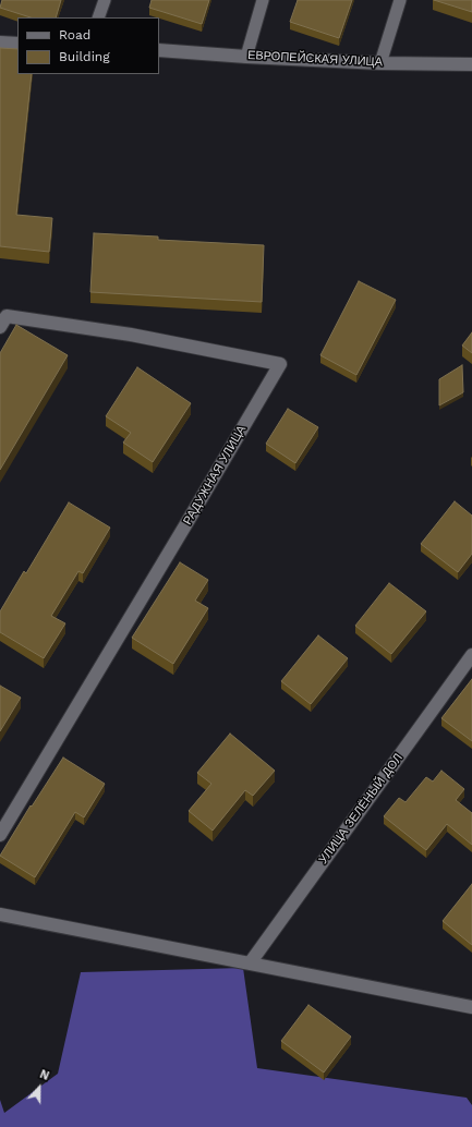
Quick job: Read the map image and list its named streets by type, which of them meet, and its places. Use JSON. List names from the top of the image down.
{
  "streets": {
    "street": ["ЕВРОПЕЙСКАЯ УЛИЦА", "РАДУЖНАЯ УЛИЦА", "УЛИЦА ЗЕЛЁНЫЙ ДОЛ"]
  },
  "legend": ["Road", "Building"],
  "north": "top"
}
